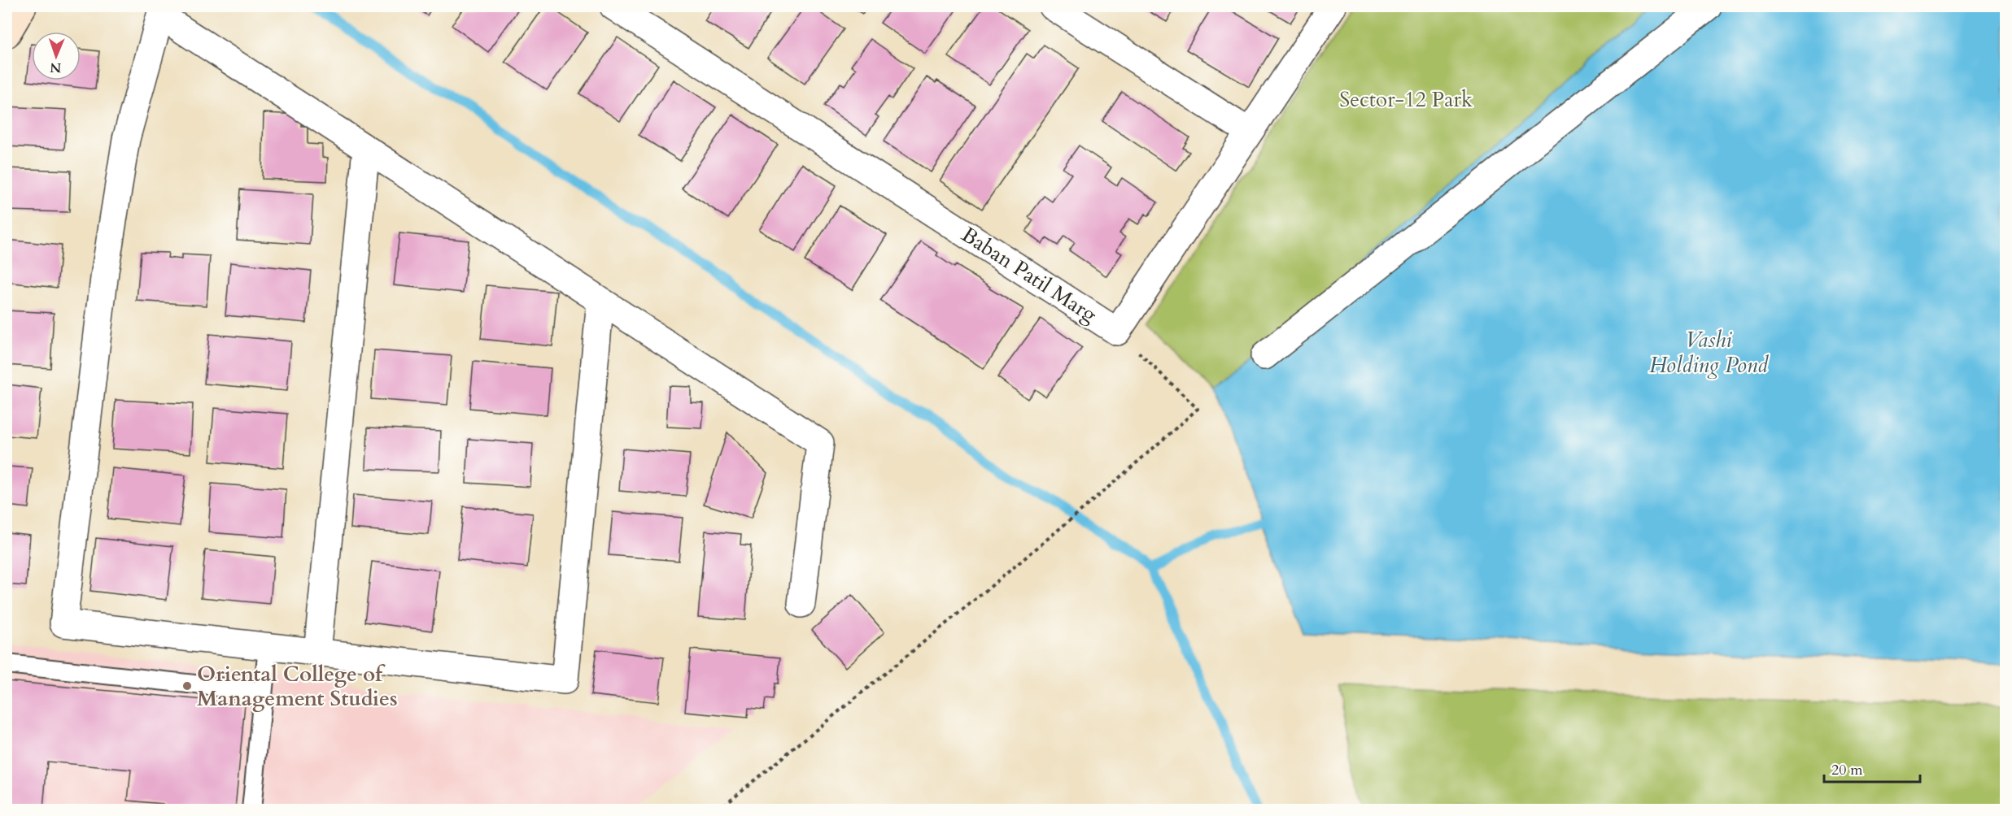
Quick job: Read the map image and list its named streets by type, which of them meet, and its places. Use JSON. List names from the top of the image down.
{
  "streets": {
    "street": ["Baban Patil Marg"]
  },
  "water": ["Vashi Holding Pond"],
  "parks": ["Sector-12 Park"],
  "places": ["Oriental College of Management Studies"],
  "scale_bar": "20 m",
  "north": "bottom"
}
